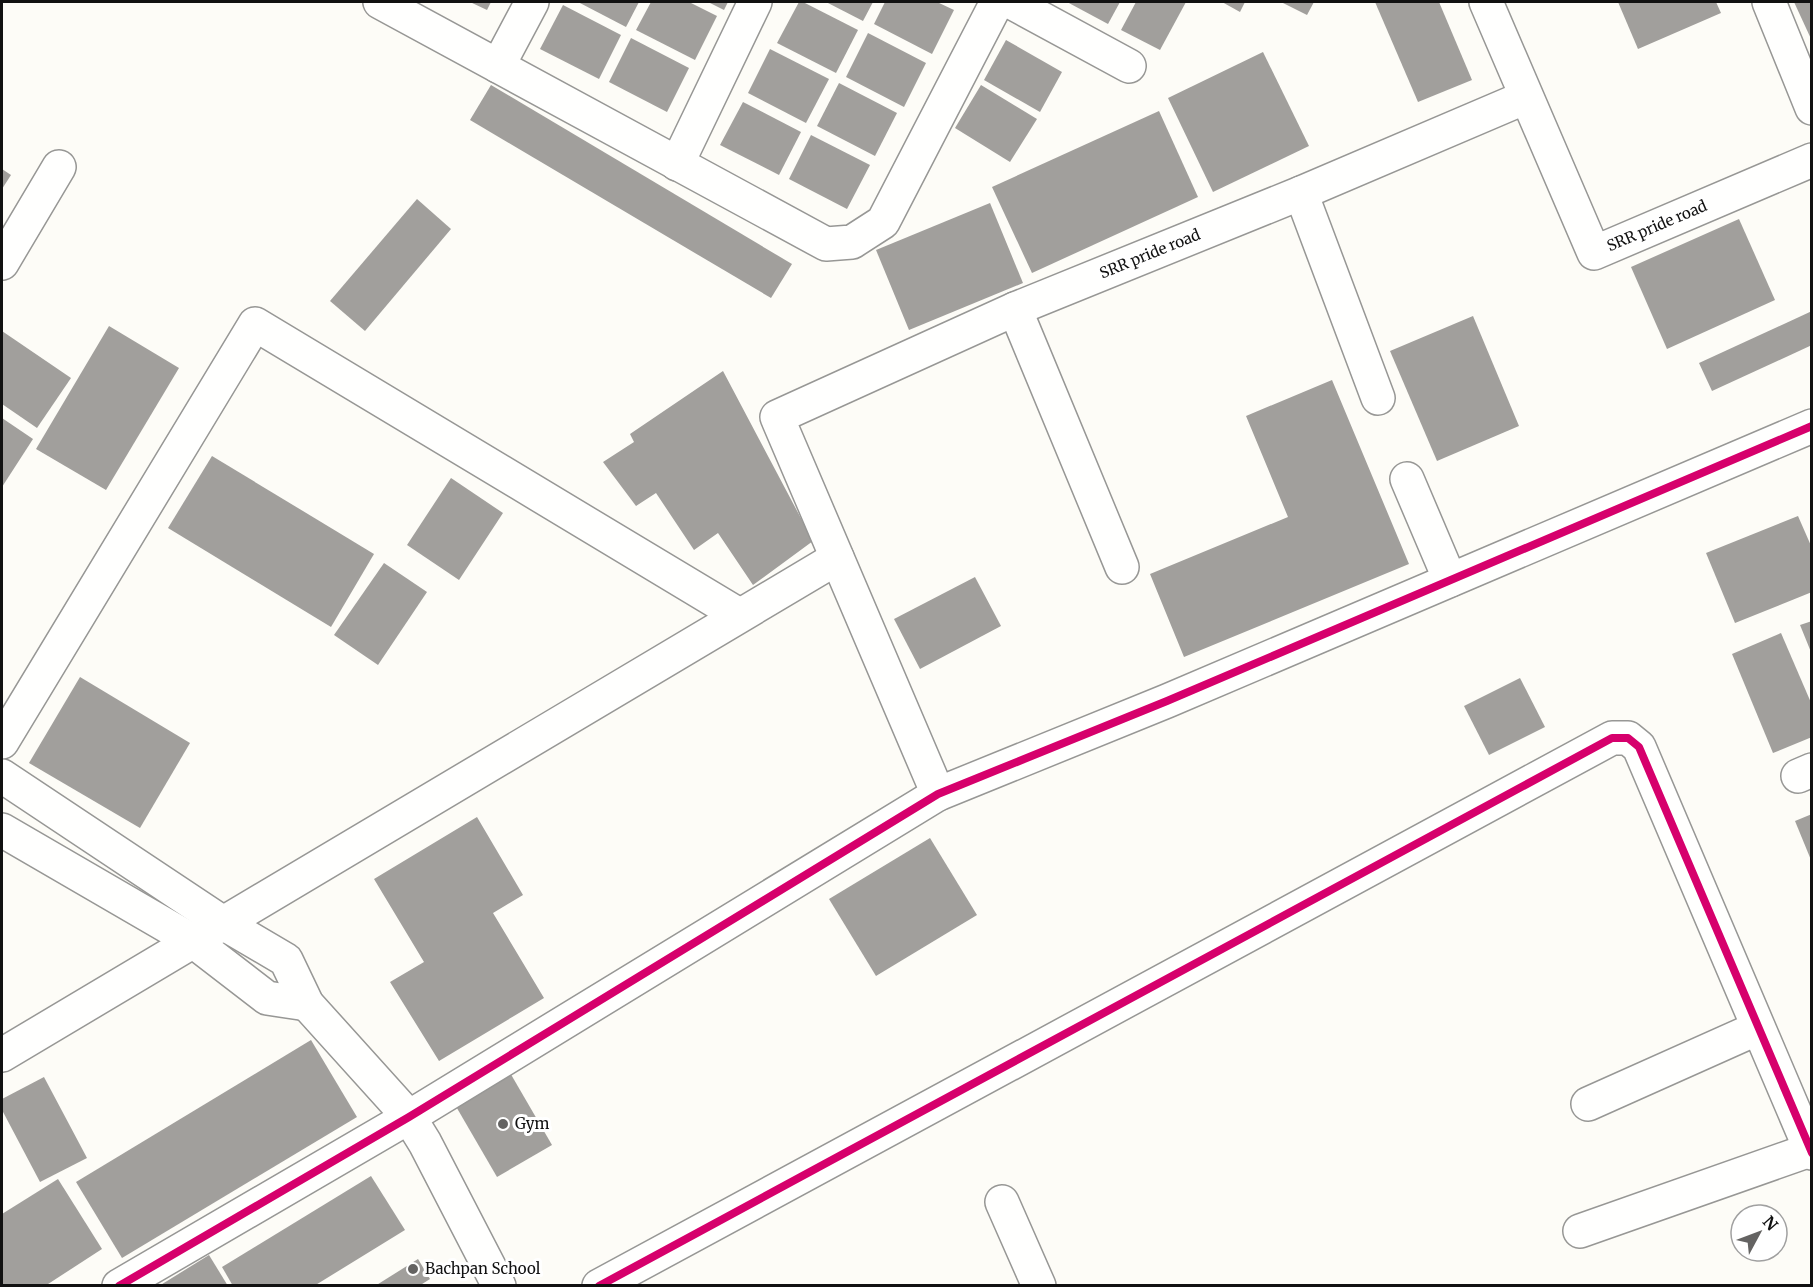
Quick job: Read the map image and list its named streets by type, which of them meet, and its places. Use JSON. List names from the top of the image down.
{
  "streets": {
    "street": ["SRR pride road"]
  },
  "places": ["Gym", "Bachpan School"],
  "north": "top right"
}
